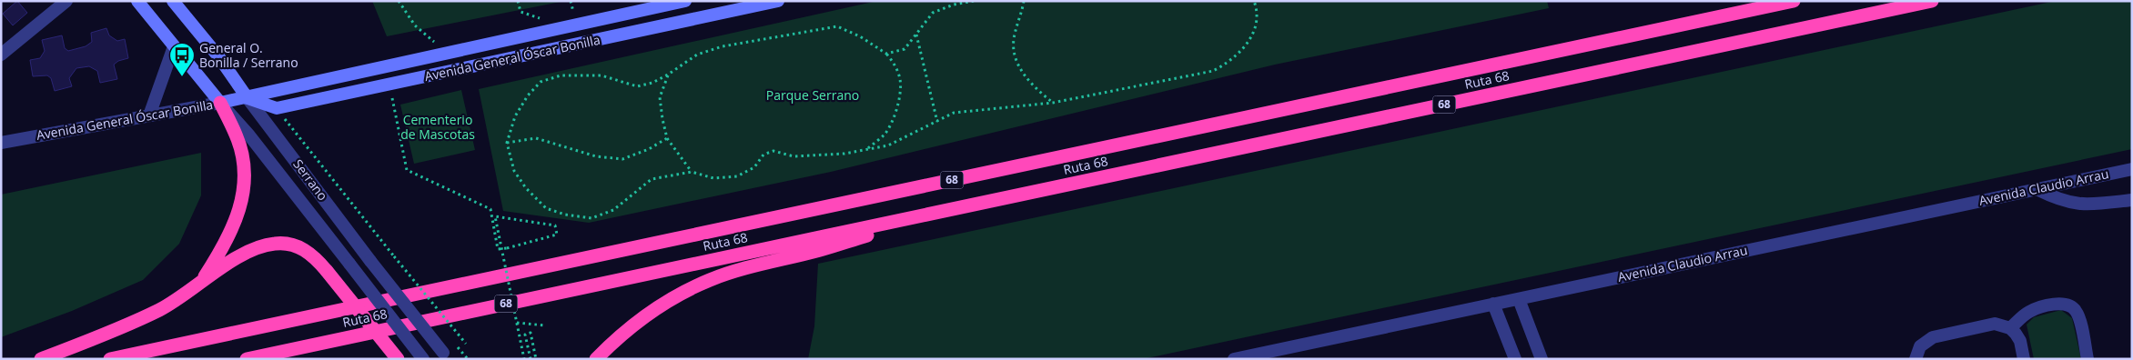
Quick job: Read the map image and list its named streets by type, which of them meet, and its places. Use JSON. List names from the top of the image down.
{
  "streets": {
    "highway": ["Ruta 68", "68"],
    "main road": ["Avenida General Óscar Bonilla", "Serrano"],
    "street": ["Avenida Claudio Arrau"]
  },
  "crossings": [
    ["Avenida General Óscar Bonilla", "Serrano"]
  ],
  "parks": ["Parque Serrano", "Cementerio de Mascotas"],
  "places": {
    "bus stop": ["General O. Bonilla / Serrano"]
  }
}
